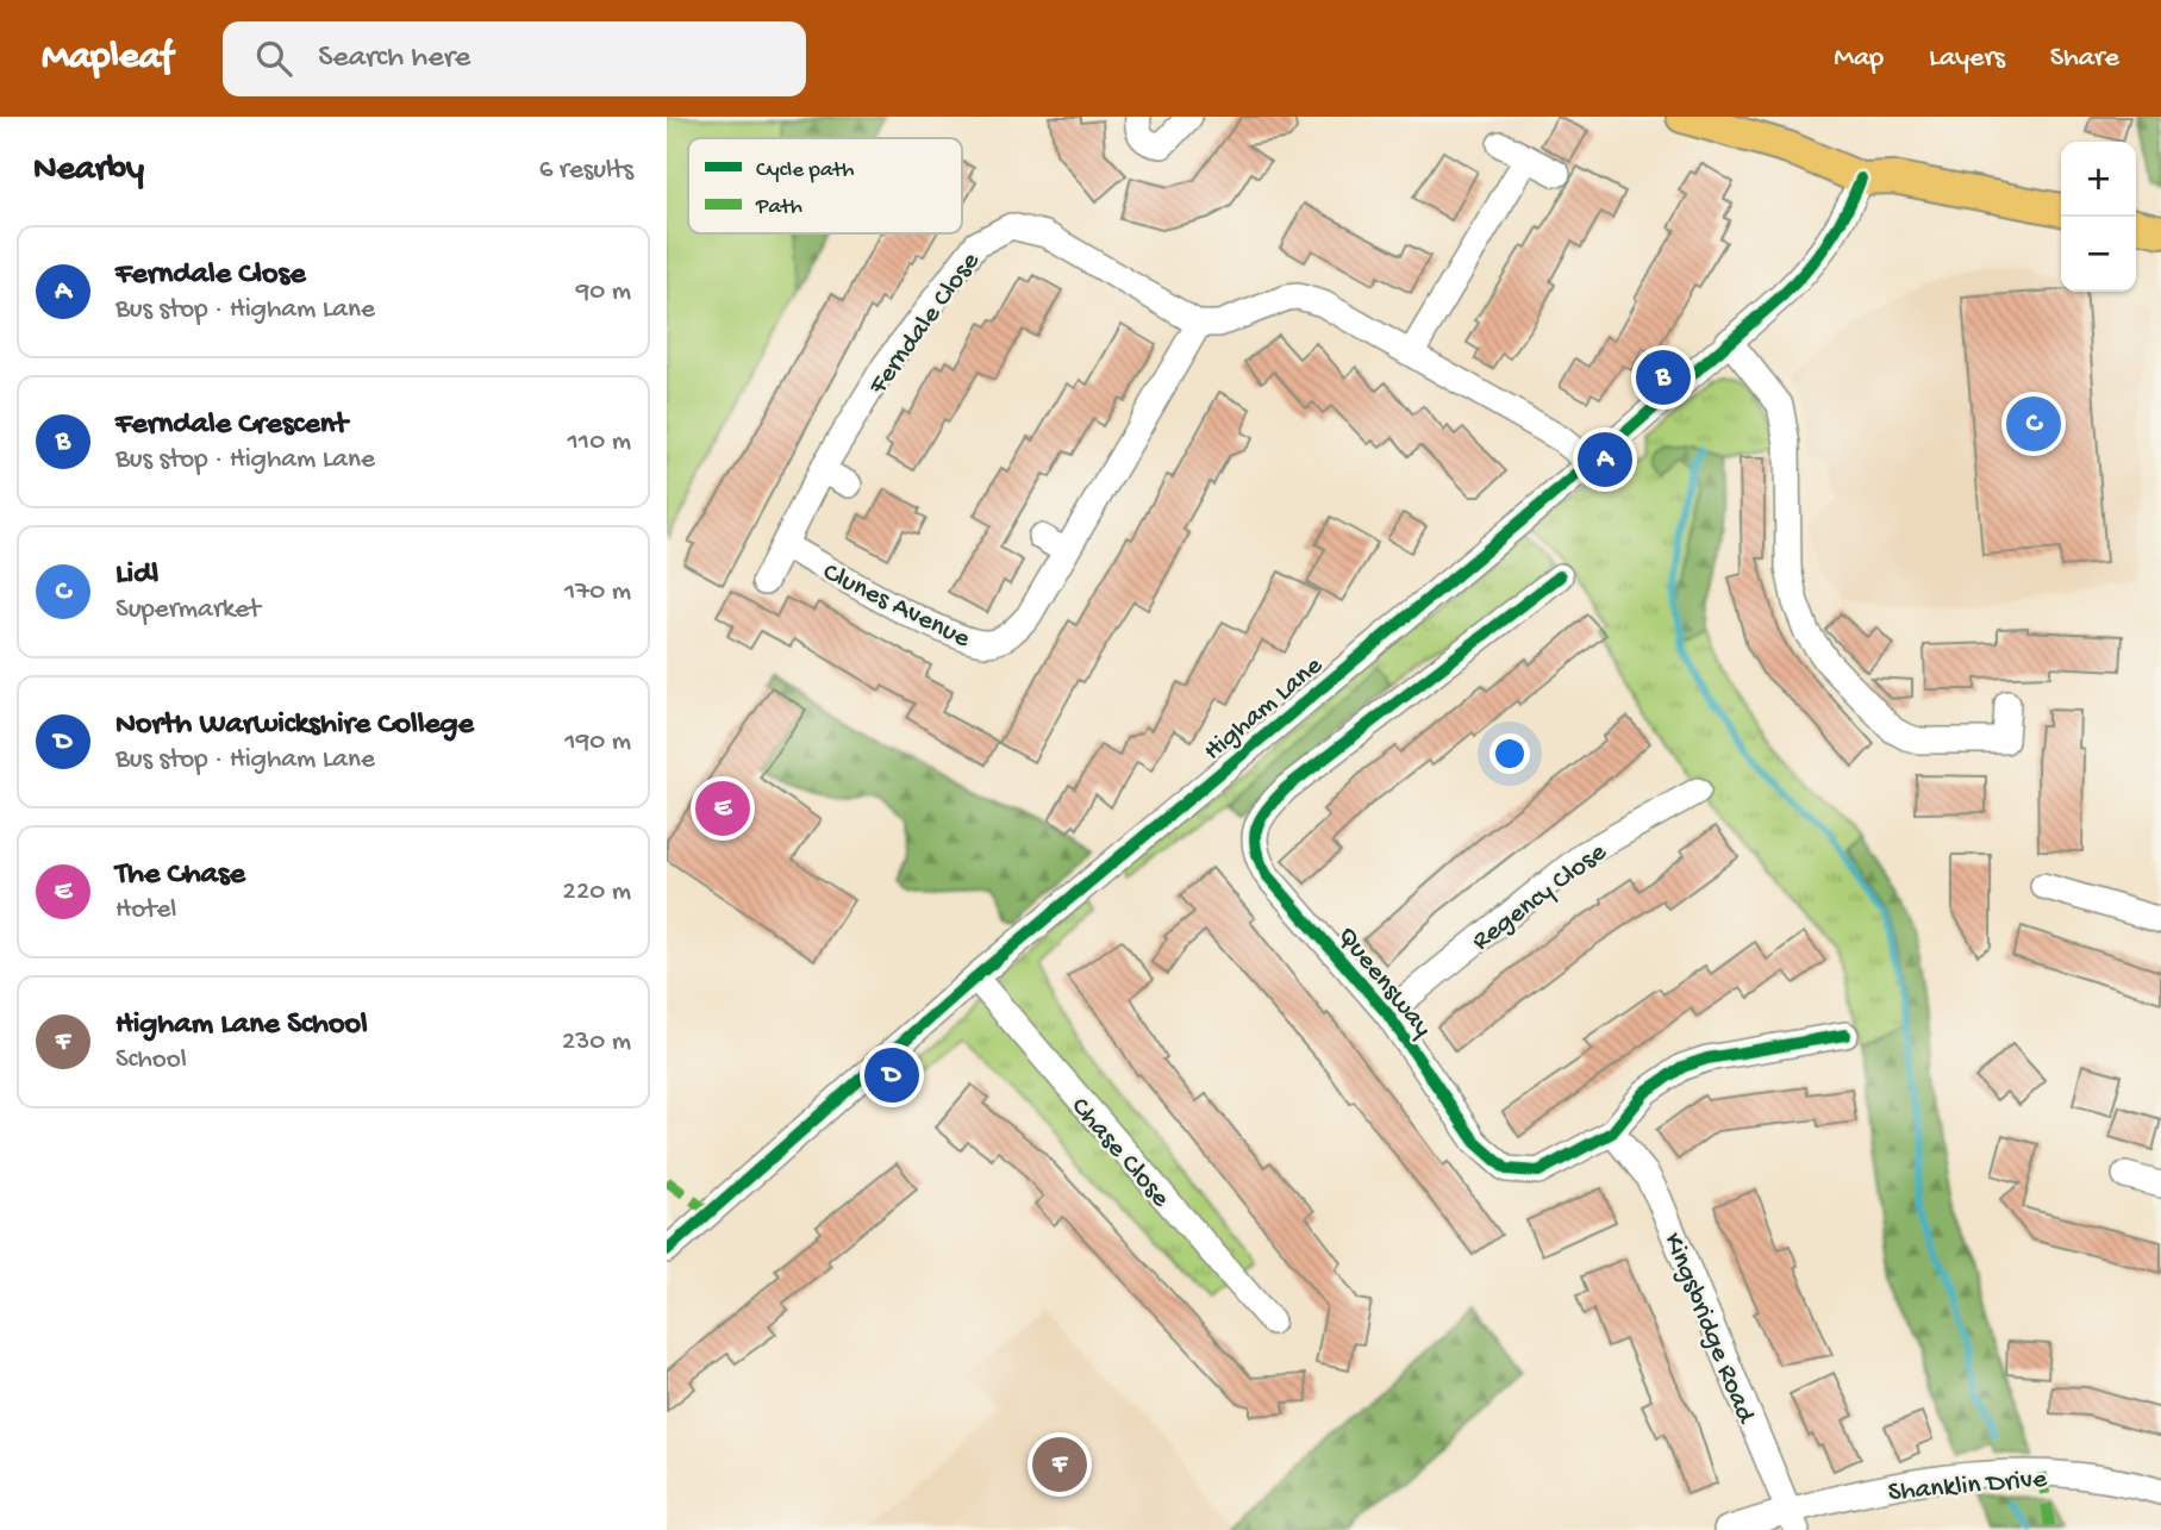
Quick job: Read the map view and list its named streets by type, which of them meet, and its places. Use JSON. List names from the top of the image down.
{
  "streets": {
    "street": [
      "Ferndale Close",
      "Clunes Avenue",
      "Higham Lane",
      "Regency Close",
      "Queensway",
      "Chase Close",
      "Kingsbridge Road",
      "Shanklin Drive"
    ]
  },
  "crossings": [
    ["Ferndale Close", "Clunes Avenue"],
    ["Higham Lane", "Chase Close"],
    ["Regency Close", "Queensway"],
    ["Queensway", "Kingsbridge Road"],
    ["Kingsbridge Road", "Shanklin Drive"]
  ],
  "legend": ["Cycle path", "Path"],
  "page": {
    "header": "Mapleaf",
    "search": "Search here",
    "nav": ["Map", "Layers", "Share"],
    "heading": ["Nearby", "6 results"],
    "map_buttons": ["+", "−"],
    "list": [
      {
        "mark": "A",
        "name": "Ferndale Close",
        "note": "Bus stop · Higham Lane",
        "value": "90 m"
      },
      {
        "mark": "B",
        "name": "Ferndale Crescent",
        "note": "Bus stop · Higham Lane",
        "value": "110 m"
      },
      {
        "mark": "C",
        "name": "Lidl",
        "note": "Supermarket",
        "value": "170 m"
      },
      {
        "mark": "D",
        "name": "North Warwickshire College",
        "note": "Bus stop · Higham Lane",
        "value": "190 m"
      },
      {
        "mark": "E",
        "name": "The Chase",
        "note": "Hotel",
        "value": "220 m"
      },
      {
        "mark": "F",
        "name": "Higham Lane School",
        "note": "School",
        "value": "230 m"
      }
    ],
    "pins": [
      "B",
      "C",
      "A",
      "E",
      "D",
      "F"
    ]
  }
}
